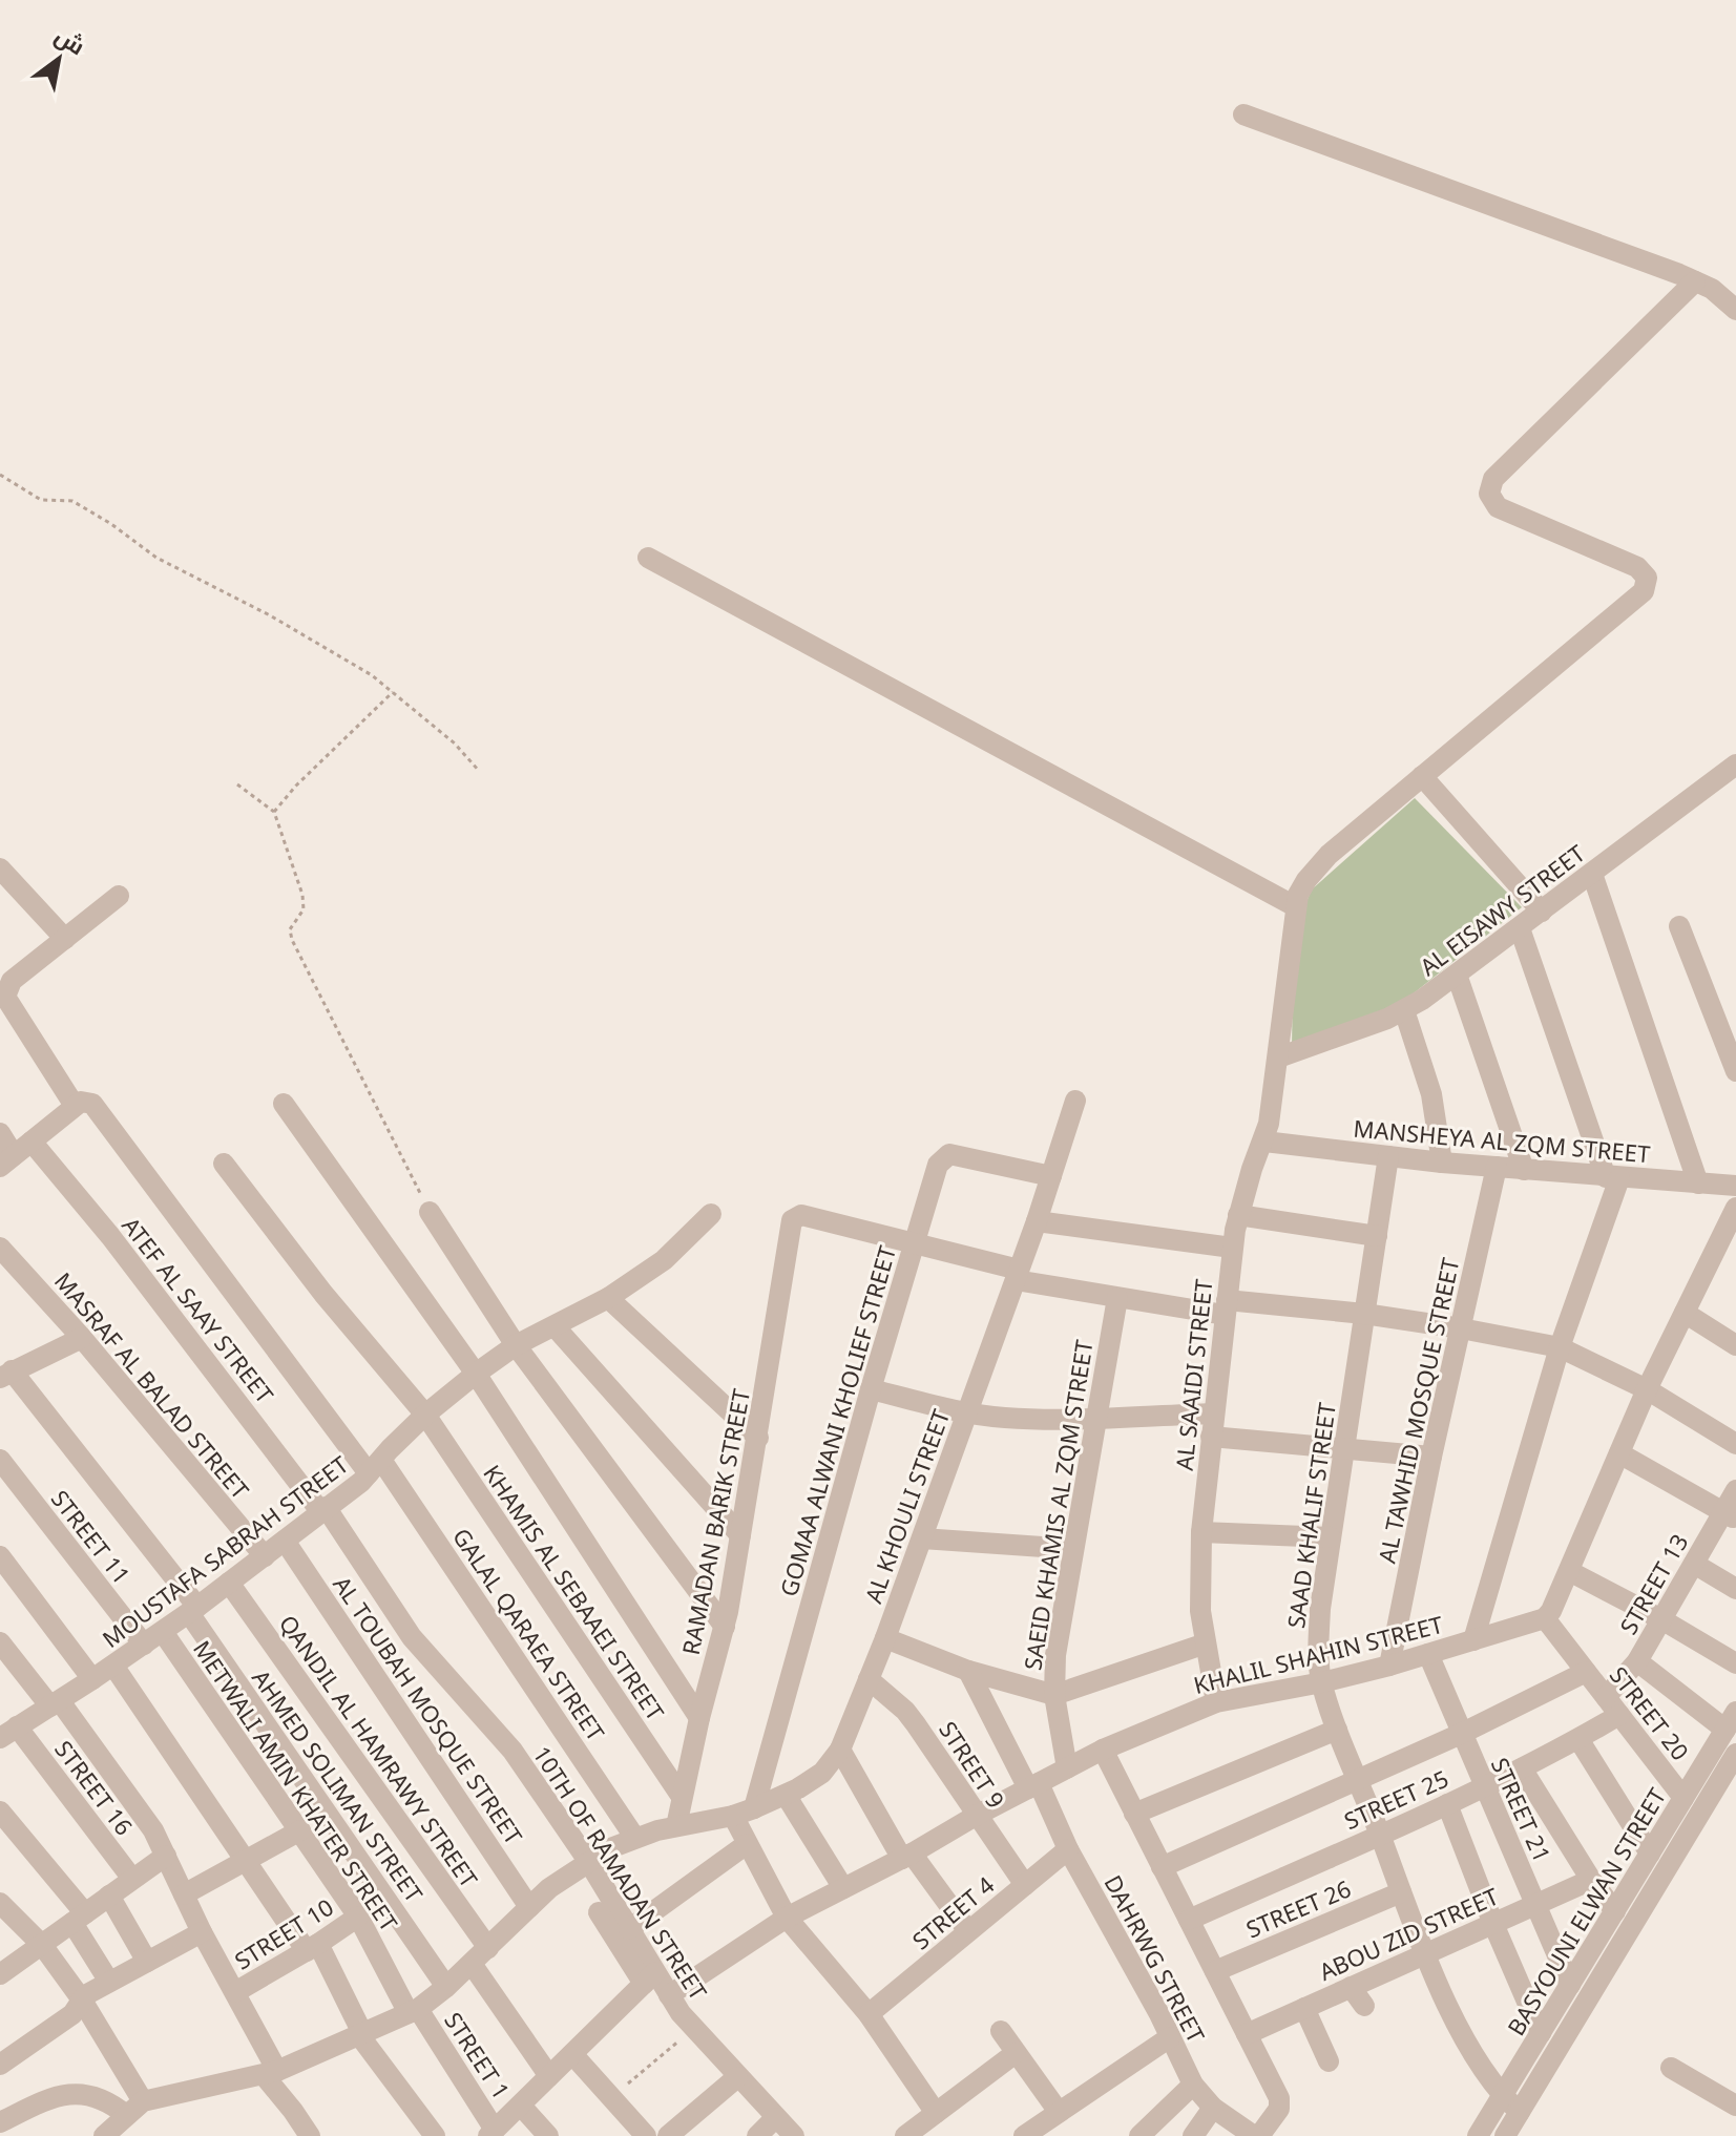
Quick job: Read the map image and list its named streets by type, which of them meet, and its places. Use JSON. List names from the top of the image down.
{
  "streets": {
    "street": [
      "AL EISAWY STREET",
      "MANSHEYA AL ZQM STREET",
      "ATEF AL SAAY STREET",
      "AL SAAIDI STREET",
      "MASRAF AL BALAD STREET",
      "AL TAWHID MOSQUE STREET",
      "GOMAA ALWANI KHOLIEF STREET",
      "SAEID KHAMIS AL ZQM STREET",
      "AL KHOULI STREET",
      "SAAD KHALIF STREET",
      "RAMADAN BARIK STREET",
      "STREET 11",
      "MOUSTAFA SABRAH STREET",
      "STREET 13",
      "KHAMIS AL SEBAAEI STREET",
      "GALAL QARAEA STREET",
      "KHALIL SHAHIN STREET",
      "AL TOUBAH MOSQUE STREET",
      "STREET 20",
      "QANDIL AL HAMRAWY STREET",
      "STREET 9",
      "METWALI AMIN KHATER STREET",
      "AHMED SOLIMAN STREET",
      "STREET 16",
      "STREET 25",
      "STREET 21",
      "10TH OF RAMADAN STREET",
      "STREET 26",
      "BASYOUNI ELWAN STREET",
      "STREET 4",
      "STREET 10",
      "ABOU ZID STREET",
      "DAHRWG STREET",
      "STREET 1"
    ]
  },
  "crossings": [
    ["AL EISAWY STREET", "AL SAAIDI STREET"],
    ["MANSHEYA AL ZQM STREET", "AL SAAIDI STREET"],
    ["MANSHEYA AL ZQM STREET", "AL TAWHID MOSQUE STREET"],
    ["MANSHEYA AL ZQM STREET", "SAAD KHALIF STREET"],
    ["ATEF AL SAAY STREET", "MOUSTAFA SABRAH STREET"],
    ["ATEF AL SAAY STREET", "10TH OF RAMADAN STREET"],
    ["AL SAAIDI STREET", "KHALIL SHAHIN STREET"],
    ["MASRAF AL BALAD STREET", "MOUSTAFA SABRAH STREET"],
    ["AL TAWHID MOSQUE STREET", "KHALIL SHAHIN STREET"],
    ["GOMAA ALWANI KHOLIEF STREET", "AL KHOULI STREET"],
    ["GOMAA ALWANI KHOLIEF STREET", "RAMADAN BARIK STREET"],
    ["SAEID KHAMIS AL ZQM STREET", "KHALIL SHAHIN STREET"],
    ["AL KHOULI STREET", "RAMADAN BARIK STREET"],
    ["AL KHOULI STREET", "GALAL QARAEA STREET"],
    ["AL KHOULI STREET", "AL TOUBAH MOSQUE STREET"],
    ["AL KHOULI STREET", "QANDIL AL HAMRAWY STREET"],
    ["AL KHOULI STREET", "STREET 9"],
    ["AL KHOULI STREET", "METWALI AMIN KHATER STREET"],
    ["AL KHOULI STREET", "AHMED SOLIMAN STREET"],
    ["AL KHOULI STREET", "10TH OF RAMADAN STREET"],
    ["AL KHOULI STREET", "STREET 1"],
    ["SAAD KHALIF STREET", "KHALIL SHAHIN STREET"],
    ["SAAD KHALIF STREET", "STREET 25"],
    ["SAAD KHALIF STREET", "STREET 26"],
    ["SAAD KHALIF STREET", "BASYOUNI ELWAN STREET"],
    ["SAAD KHALIF STREET", "ABOU ZID STREET"],
    ["RAMADAN BARIK STREET", "KHAMIS AL SEBAAEI STREET"],
    ["STREET 11", "MOUSTAFA SABRAH STREET"],
    ["MOUSTAFA SABRAH STREET", "KHAMIS AL SEBAAEI STREET"],
    ["MOUSTAFA SABRAH STREET", "GALAL QARAEA STREET"],
    ["MOUSTAFA SABRAH STREET", "AL TOUBAH MOSQUE STREET"],
    ["MOUSTAFA SABRAH STREET", "QANDIL AL HAMRAWY STREET"],
    ["MOUSTAFA SABRAH STREET", "METWALI AMIN KHATER STREET"],
    ["MOUSTAFA SABRAH STREET", "AHMED SOLIMAN STREET"],
    ["MOUSTAFA SABRAH STREET", "STREET 16"],
    ["MOUSTAFA SABRAH STREET", "10TH OF RAMADAN STREET"],
    ["STREET 13", "STREET 20"],
    ["KHALIL SHAHIN STREET", "STREET 20"],
    ["KHALIL SHAHIN STREET", "STREET 9"],
    ["KHALIL SHAHIN STREET", "STREET 21"],
    ["KHALIL SHAHIN STREET", "10TH OF RAMADAN STREET"],
    ["KHALIL SHAHIN STREET", "DAHRWG STREET"],
    ["STREET 20", "STREET 25"],
    ["STREET 20", "BASYOUNI ELWAN STREET"],
    ["STREET 9", "STREET 4"],
    ["METWALI AMIN KHATER STREET", "STREET 10"],
    ["METWALI AMIN KHATER STREET", "STREET 1"],
    ["STREET 25", "STREET 21"],
    ["STREET 21", "BASYOUNI ELWAN STREET"],
    ["STREET 21", "ABOU ZID STREET"],
    ["STREET 4", "DAHRWG STREET"]
  ],
  "north": "top right"
}
